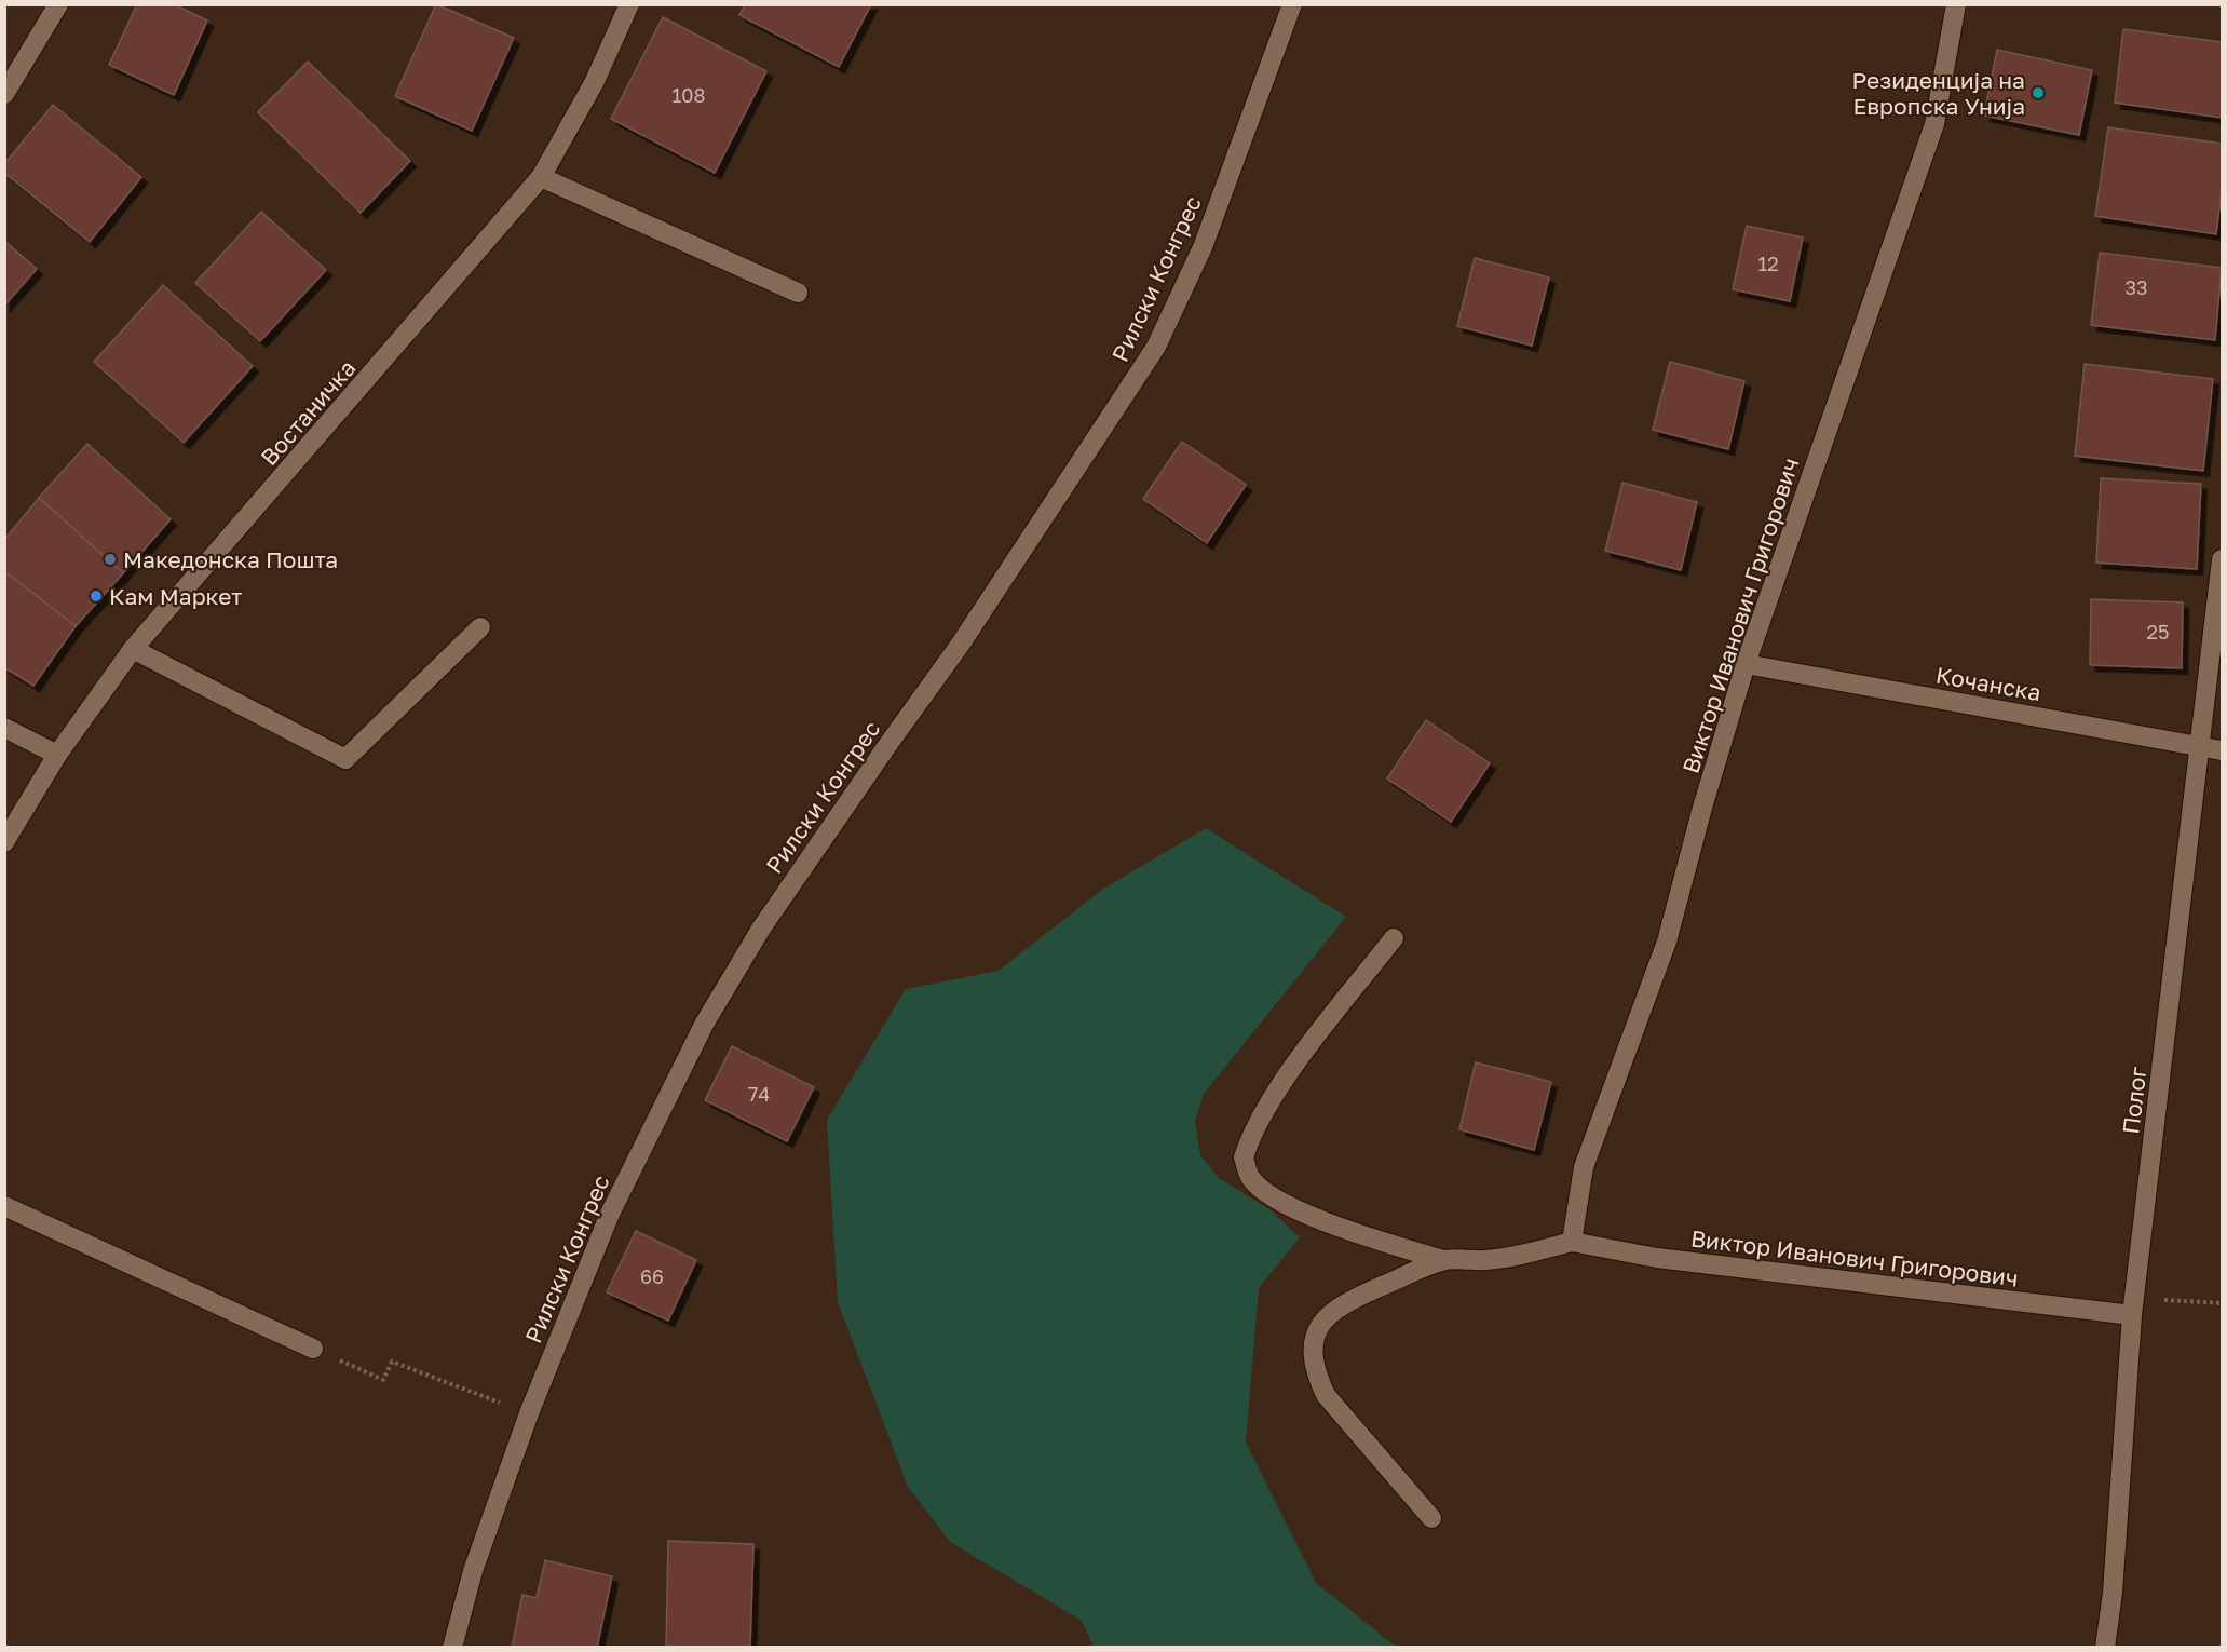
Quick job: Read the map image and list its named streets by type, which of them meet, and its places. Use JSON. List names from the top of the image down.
{
  "streets": {
    "street": [
      "Рилски Конгрес",
      "Востаничка",
      "Виктор Иванович Григорович",
      "Кочанска",
      "Полог"
    ]
  },
  "crossings": [
    ["Виктор Иванович Григорович", "Кочанска"],
    ["Виктор Иванович Григорович", "Полог"],
    ["Кочанска", "Полог"]
  ],
  "places": ["Резиденција на Европска Унија", "Македонска Пошта", "Кам Маркет"],
  "house_numbers": [
    "108",
    "12",
    "33",
    "25",
    "74",
    "66"
  ]
}
